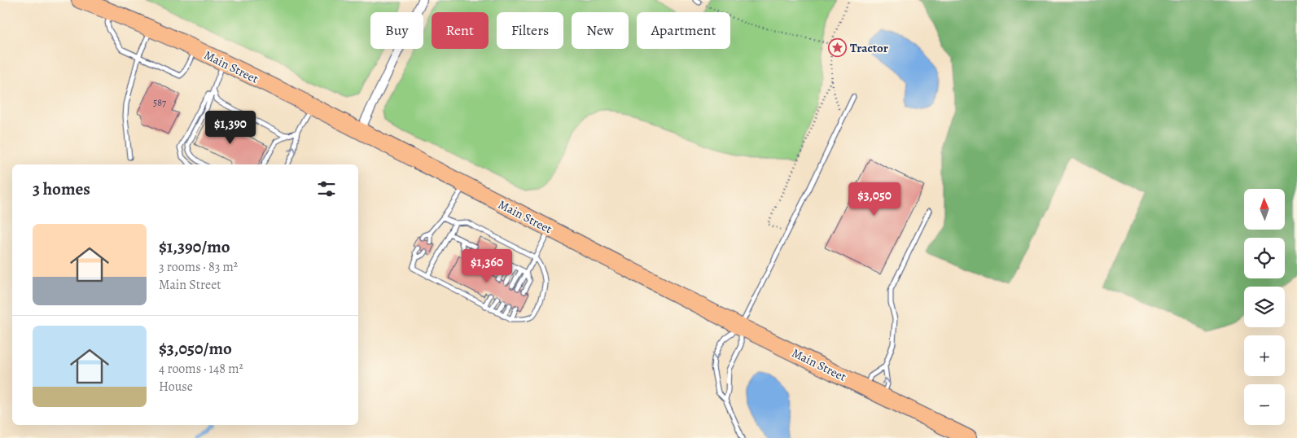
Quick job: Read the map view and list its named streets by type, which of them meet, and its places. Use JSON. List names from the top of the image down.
{
  "streets": {
    "highway": ["Main Street"]
  },
  "places": {
    "place": ["Tractor"]
  },
  "house_numbers": ["587"],
  "north": "top",
  "page": {
    "chip": [
      "Buy",
      "Rent",
      "Filters",
      "New",
      "Apartment"
    ],
    "price": ["$1,390", "$3,050", "$1,360"],
    "heading": "3 homes",
    "map_buttons": ["+", "−"],
    "list": [
      {
        "name": "$1,390/mo",
        "note": "3 rooms · 83 m² · Main Street"
      },
      {
        "name": "$3,050/mo",
        "note": "4 rooms · 148 m² · House"
      }
    ]
  }
}
